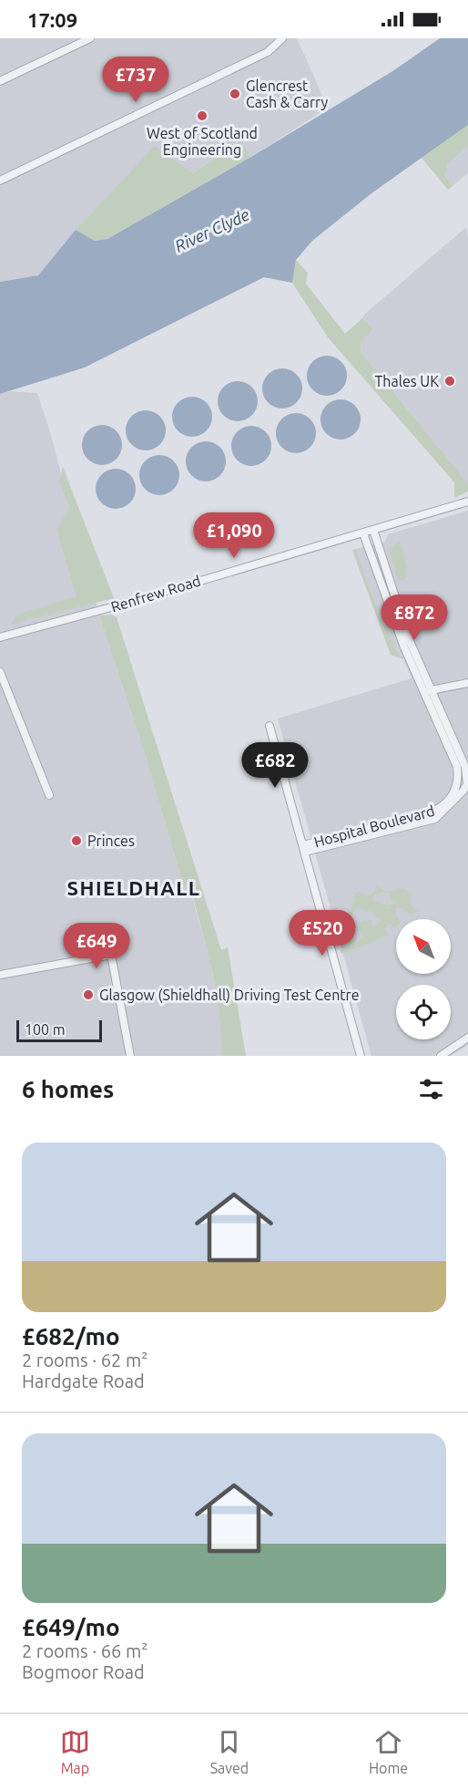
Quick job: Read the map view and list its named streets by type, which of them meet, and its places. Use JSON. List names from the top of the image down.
{
  "streets": {
    "street": ["Renfrew Road", "Hospital Boulevard"]
  },
  "crossings": [
    ["Renfrew Road", "Hospital Boulevard"]
  ],
  "districts": ["SHIELDHALL"],
  "water": ["River Clyde"],
  "places": [
    "Glencrest Cash & Carry",
    "West of Scotland Engineering",
    "Thales UK",
    "Princes",
    "Glasgow (Shieldhall) Driving Test Centre"
  ],
  "scale_bar": "100 m",
  "north": "top left",
  "page": {
    "status": "17:09",
    "price": [
      "£737",
      "£1,090",
      "£872",
      "£682",
      "£520",
      "£649"
    ],
    "scale": "100 m",
    "heading": "6 homes",
    "list": [
      {
        "name": "£682/mo",
        "note": "2 rooms · 62 m² · Hardgate Road"
      },
      {
        "name": "£649/mo",
        "note": "2 rooms · 66 m² · Bogmoor Road"
      }
    ],
    "tabs": ["Map", "Saved", "Home"]
  }
}
